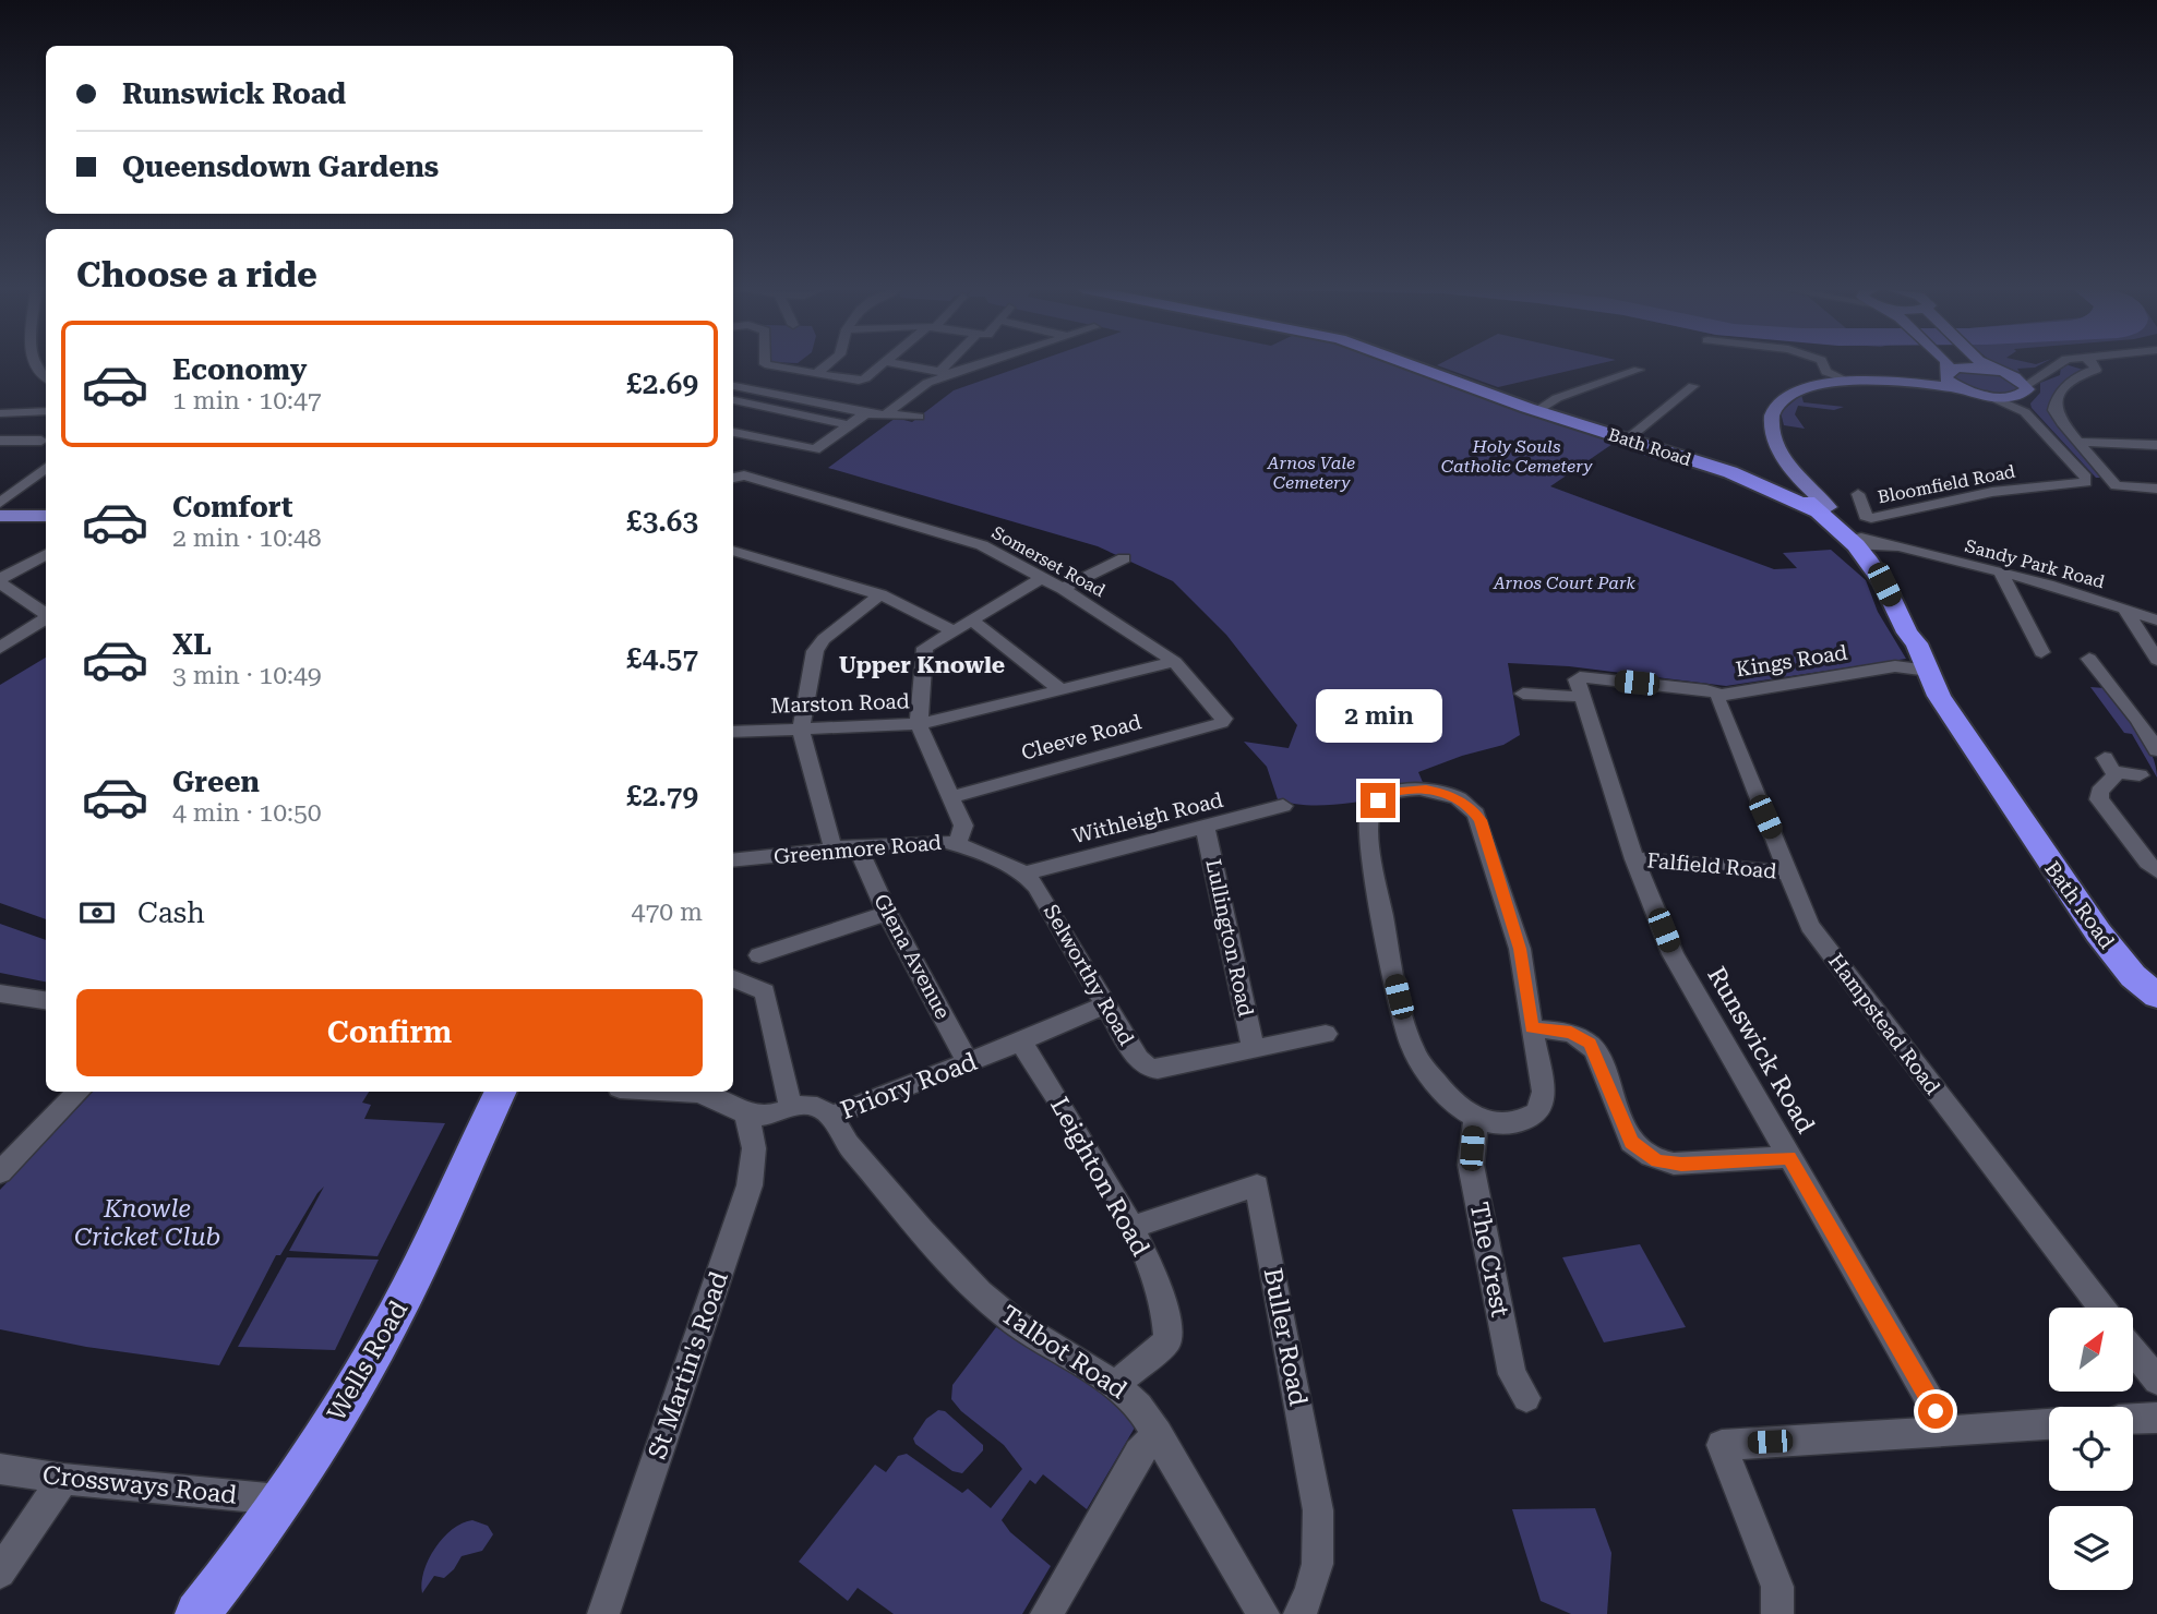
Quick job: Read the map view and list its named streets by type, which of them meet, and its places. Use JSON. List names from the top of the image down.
{
  "streets": {
    "highway": ["Bath Road", "Wells Road"],
    "street": [
      "Bloomfield Road",
      "Somerset Road",
      "Sandy Park Road",
      "Kings Road",
      "Marston Road",
      "Cleeve Road",
      "Withleigh Road",
      "Greenmore Road",
      "Falfield Road",
      "Lullington Road",
      "Glena Avenue",
      "Selworthy Road",
      "Hampstead Road",
      "Runswick Road",
      "Priory Road",
      "Leighton Road",
      "The Crest",
      "Buller Road",
      "Talbot Road",
      "St Martin's Road",
      "Crossways Road"
    ]
  },
  "crossings": [
    ["Bath Road", "Sandy Park Road"],
    ["Bath Road", "Kings Road"],
    ["Somerset Road", "Marston Road"],
    ["Somerset Road", "Cleeve Road"],
    ["Kings Road", "Hampstead Road"],
    ["Kings Road", "Runswick Road"],
    ["Withleigh Road", "Greenmore Road"],
    ["Withleigh Road", "Lullington Road"],
    ["Withleigh Road", "Selworthy Road"],
    ["Greenmore Road", "Glena Avenue"],
    ["Greenmore Road", "Selworthy Road"],
    ["Falfield Road", "Hampstead Road"],
    ["Falfield Road", "Runswick Road"],
    ["Lullington Road", "Selworthy Road"],
    ["Glena Avenue", "Priory Road"],
    ["Selworthy Road", "Priory Road"],
    ["Priory Road", "Leighton Road"],
    ["Priory Road", "Talbot Road"],
    ["Priory Road", "St Martin's Road"],
    ["Leighton Road", "Buller Road"],
    ["Leighton Road", "Talbot Road"],
    ["Wells Road", "Crossways Road"]
  ],
  "districts": ["Upper Knowle"],
  "parks": [
    "Holy Souls Catholic Cemetery",
    "Arnos Vale Cemetery",
    "Arnos Court Park",
    "Knowle Cricket Club"
  ],
  "north": "top right",
  "page": {
    "banner": ["Runswick Road", "Queensdown Gardens"],
    "heading": "Choose a ride",
    "list": [
      {
        "name": "Economy",
        "note": "1 min · 10:47",
        "value": "£2.69"
      },
      {
        "name": "Comfort",
        "note": "2 min · 10:48",
        "value": "£3.63"
      },
      {
        "name": "XL",
        "note": "3 min · 10:49",
        "value": "£4.57"
      },
      {
        "name": "Green",
        "note": "4 min · 10:50",
        "value": "£2.79"
      }
    ],
    "bubble": "2 min",
    "pay": ["Cash", "470 m"],
    "buttons": "Confirm"
  }
}
